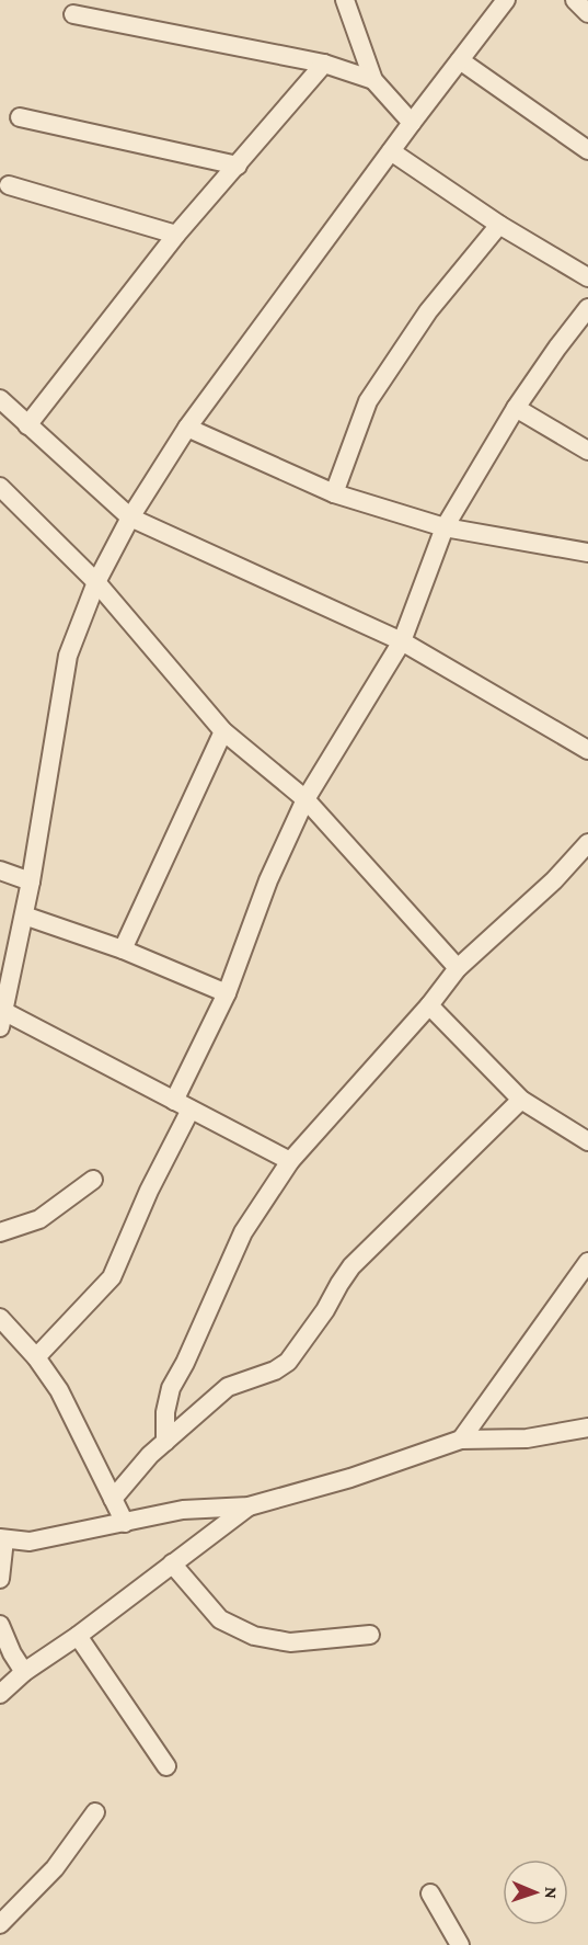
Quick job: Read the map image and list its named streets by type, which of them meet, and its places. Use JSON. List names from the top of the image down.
{
  "north": "right"
}
